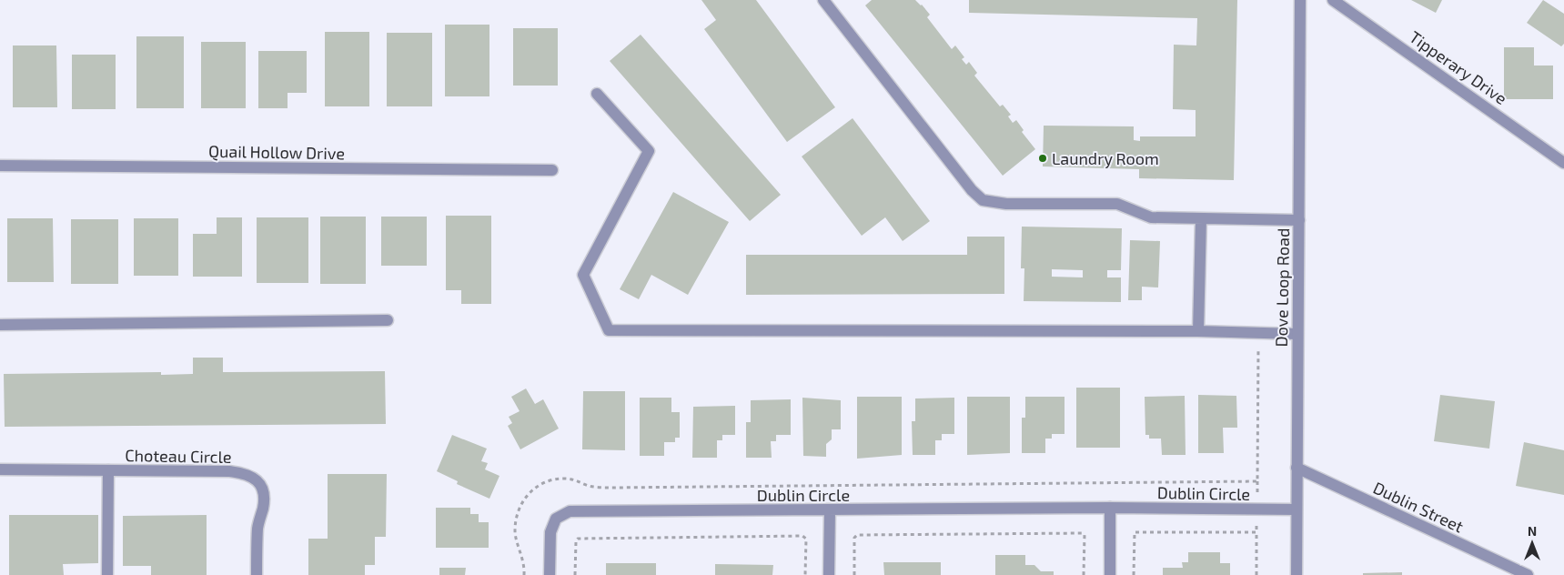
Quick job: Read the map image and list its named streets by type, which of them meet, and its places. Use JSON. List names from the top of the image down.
{
  "streets": {
    "street": [
      "Tipperary Drive",
      "Quail Hollow Drive",
      "Dove Loop Road",
      "Choteau Circle",
      "Dublin Circle",
      "Dublin Street"
    ]
  },
  "crossings": [
    ["Dove Loop Road", "Dublin Circle"],
    ["Dove Loop Road", "Dublin Street"]
  ],
  "places": ["Laundry Room"],
  "north": "top"
}
